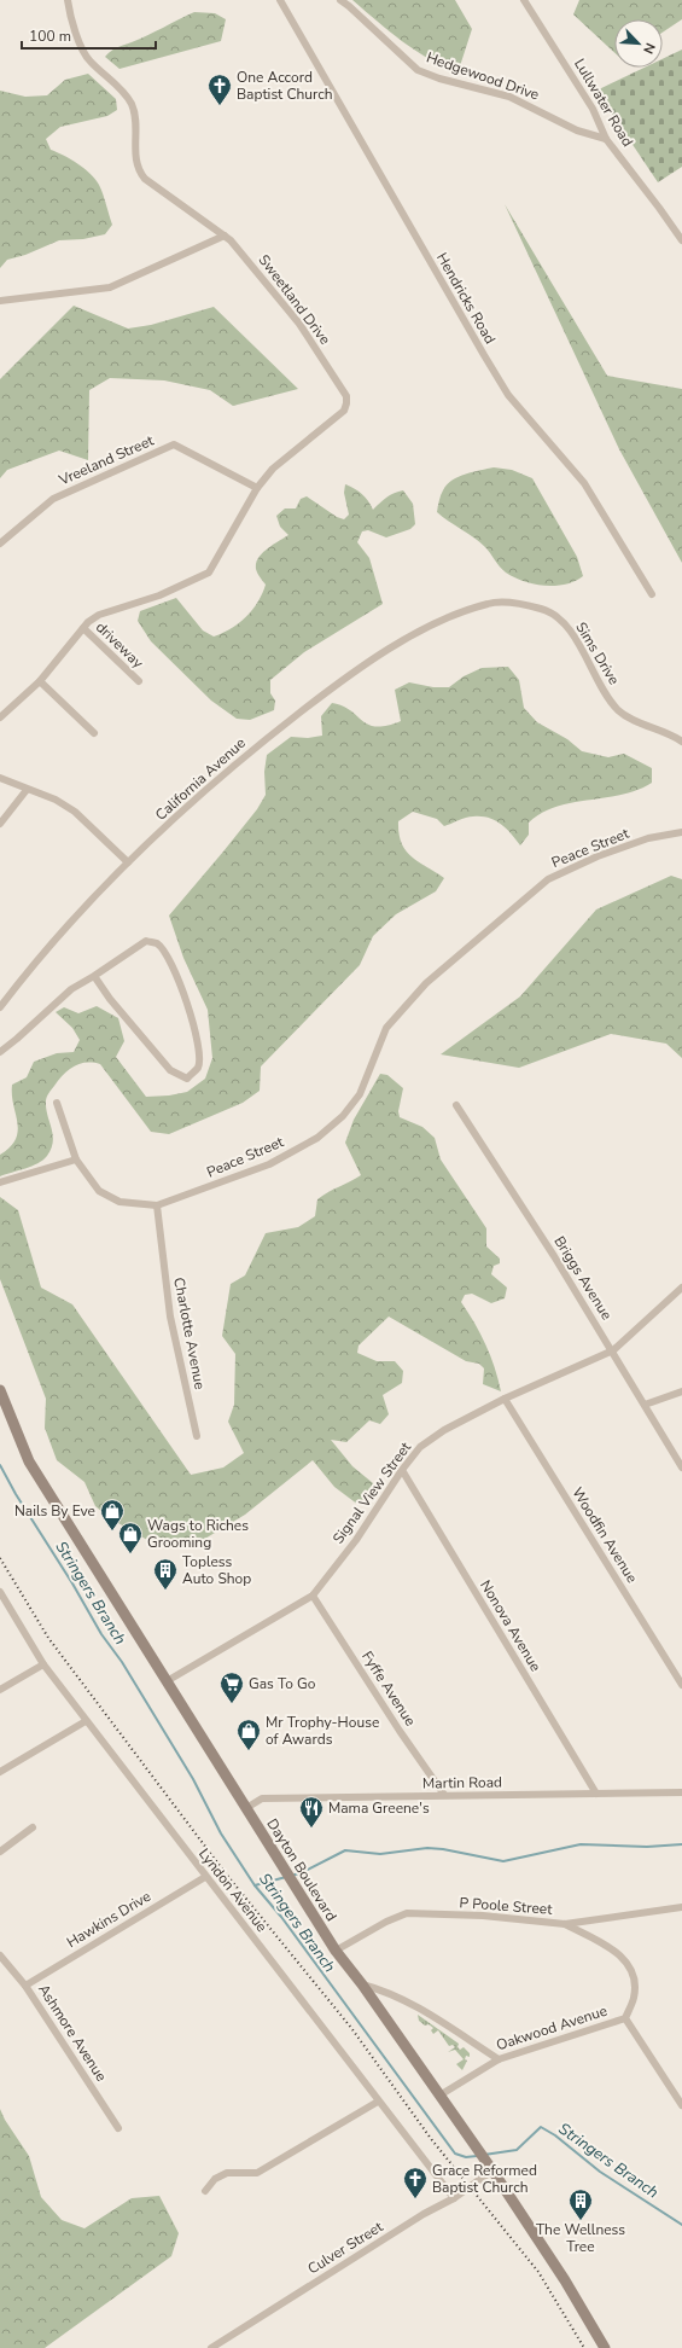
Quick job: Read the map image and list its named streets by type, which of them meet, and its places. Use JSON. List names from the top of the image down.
{
  "streets": {
    "main road": ["Dayton Boulevard"],
    "street": [
      "Hedgewood Drive",
      "Lullwater Road",
      "Hendricks Road",
      "Sweetland Drive",
      "Vreeland Street",
      "driveway",
      "Sims Drive",
      "California Avenue",
      "Peace Street",
      "Briggs Avenue",
      "Charlotte Avenue",
      "Signal View Street",
      "Woodfin Avenue",
      "Nonova Avenue",
      "Fyffe Avenue",
      "Martin Road",
      "Lyndon Avenue",
      "P Poole Street",
      "Hawkins Drive",
      "Oakwood Avenue",
      "Ashmore Avenue",
      "Culver Street"
    ]
  },
  "crossings": [
    ["Hedgewood Drive", "Lullwater Road"],
    ["Sweetland Drive", "Vreeland Street"],
    ["Sweetland Drive", "driveway"],
    ["Sims Drive", "California Avenue"],
    ["Peace Street", "Charlotte Avenue"],
    ["Briggs Avenue", "Signal View Street"],
    ["Signal View Street", "Woodfin Avenue"],
    ["Signal View Street", "Nonova Avenue"],
    ["Signal View Street", "Fyffe Avenue"],
    ["Signal View Street", "Dayton Boulevard"],
    ["Nonova Avenue", "Martin Road"],
    ["Fyffe Avenue", "Martin Road"],
    ["Martin Road", "Dayton Boulevard"],
    ["Dayton Boulevard", "P Poole Street"],
    ["Dayton Boulevard", "Oakwood Avenue"],
    ["Dayton Boulevard", "Culver Street"],
    ["Lyndon Avenue", "Hawkins Drive"],
    ["Lyndon Avenue", "Culver Street"],
    ["Hawkins Drive", "Ashmore Avenue"]
  ],
  "water": ["Stringers Branch"],
  "places": {
    "church": ["One Accord Baptist Church", "Grace Reformed Baptist Church"],
    "shop": ["Nails By Eve", "Wags to Riches Grooming", "Mr Trophy-House of Awards"],
    "building": ["Topless Auto Shop", "The Wellness Tree"],
    "supermarket": ["Gas To Go"],
    "restaurant": ["Mama Greene's"]
  },
  "scale_bar": "100 m",
  "north": "bottom right"
}
